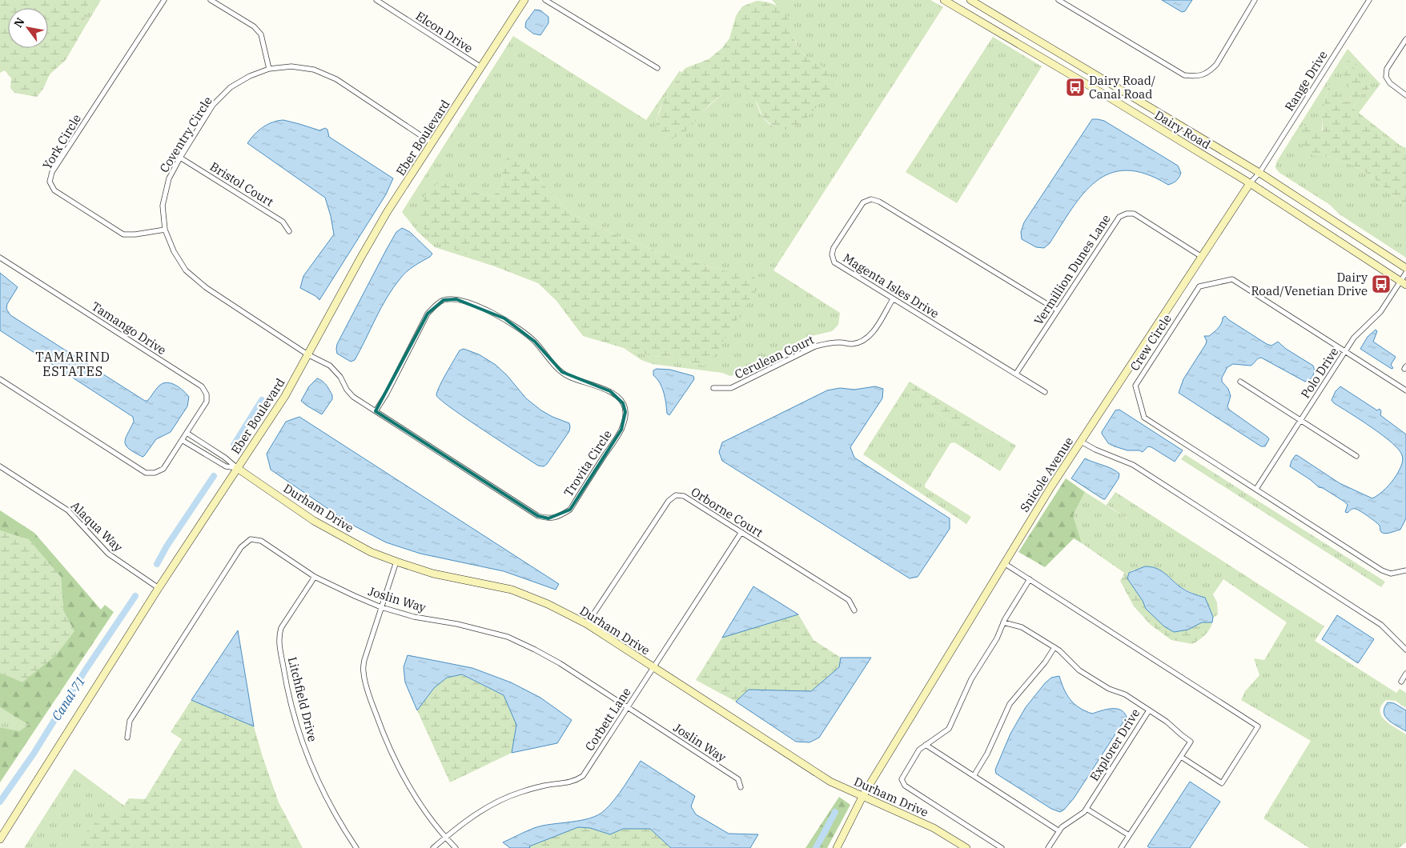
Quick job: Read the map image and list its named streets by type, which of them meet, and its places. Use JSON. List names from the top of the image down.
{
  "streets": {
    "street": [
      "Elcon Drive",
      "Range Drive",
      "Dairy Road",
      "Coventry Circle",
      "Eber Boulevard",
      "York Circle",
      "Bristol Court",
      "Vermillion Dunes Lane",
      "Magenta Isles Drive",
      "Tamango Drive",
      "Crew Circle",
      "Cerulean Court",
      "Polo Drive",
      "Trovita Circle",
      "Snicole Avenue",
      "Durham Drive",
      "Orborne Court",
      "Alaqua Way",
      "Joslin Way",
      "Litchfield Drive",
      "Corbett Lane",
      "Explorer Drive"
    ]
  },
  "crossings": [
    ["Elcon Drive", "Eber Boulevard"],
    ["Range Drive", "Dairy Road"],
    ["Range Drive", "Snicole Avenue"],
    ["Dairy Road", "Polo Drive"],
    ["Dairy Road", "Snicole Avenue"],
    ["Coventry Circle", "Eber Boulevard"],
    ["Coventry Circle", "York Circle"],
    ["Coventry Circle", "Bristol Court"],
    ["Coventry Circle", "Trovita Circle"],
    ["Eber Boulevard", "Trovita Circle"],
    ["Eber Boulevard", "Durham Drive"],
    ["Eber Boulevard", "Alaqua Way"],
    ["Vermillion Dunes Lane", "Magenta Isles Drive"],
    ["Vermillion Dunes Lane", "Snicole Avenue"],
    ["Magenta Isles Drive", "Cerulean Court"],
    ["Crew Circle", "Polo Drive"],
    ["Snicole Avenue", "Durham Drive"],
    ["Durham Drive", "Orborne Court"],
    ["Durham Drive", "Corbett Lane"],
    ["Orborne Court", "Corbett Lane"],
    ["Joslin Way", "Litchfield Drive"],
    ["Joslin Way", "Corbett Lane"]
  ],
  "districts": ["TAMARIND ESTATES"],
  "water": ["Canal 71"],
  "places": {
    "bus stop": ["Dairy Road/ Canal Road", "Dairy Road/Venetian Drive"]
  },
  "north": "top left"
}
